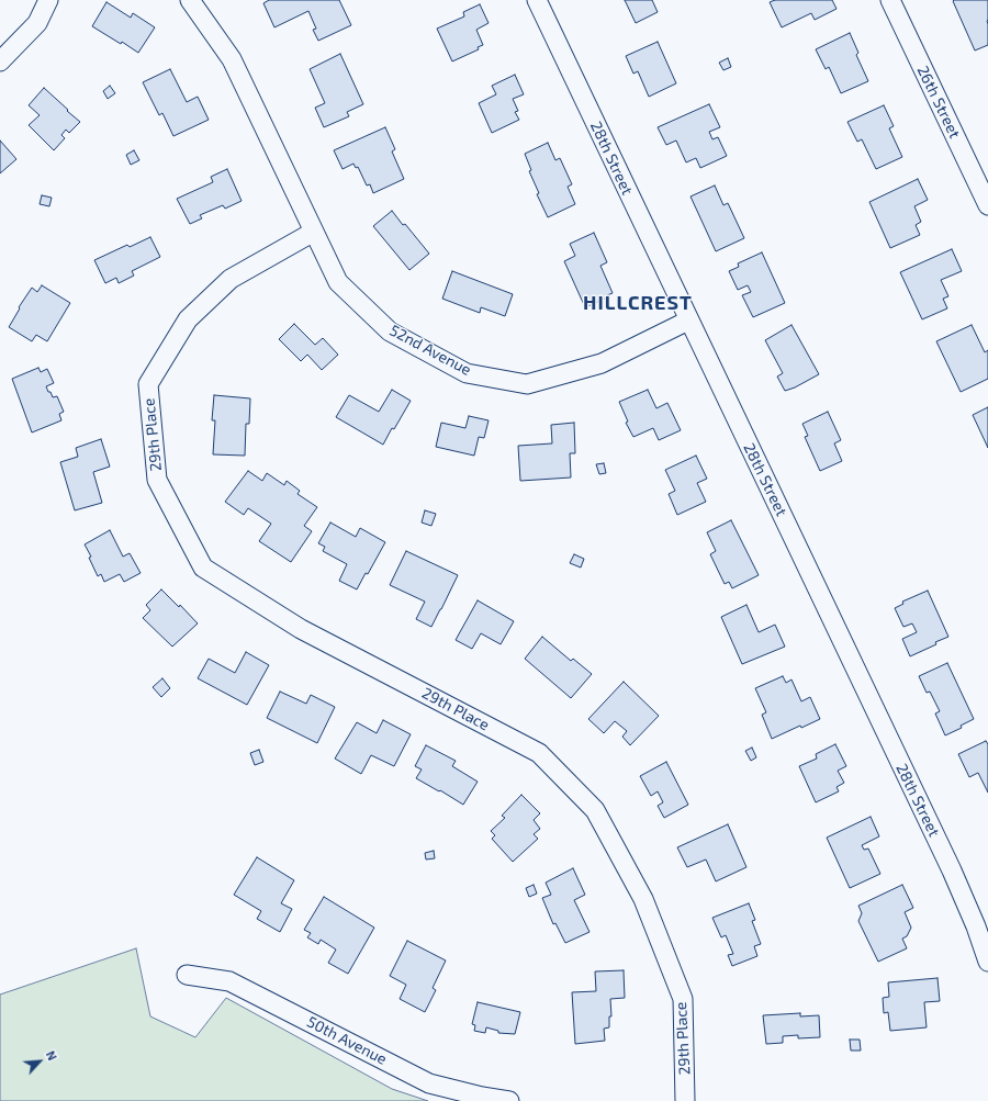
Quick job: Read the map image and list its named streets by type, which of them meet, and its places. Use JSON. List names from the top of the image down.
{
  "streets": {
    "street": [
      "26th Street",
      "28th Street",
      "52nd Avenue",
      "29th Place",
      "50th Avenue"
    ]
  },
  "crossings": [
    ["28th Street", "52nd Avenue"],
    ["52nd Avenue", "29th Place"]
  ],
  "districts": ["HILLCREST"],
  "north": "top right"
}
